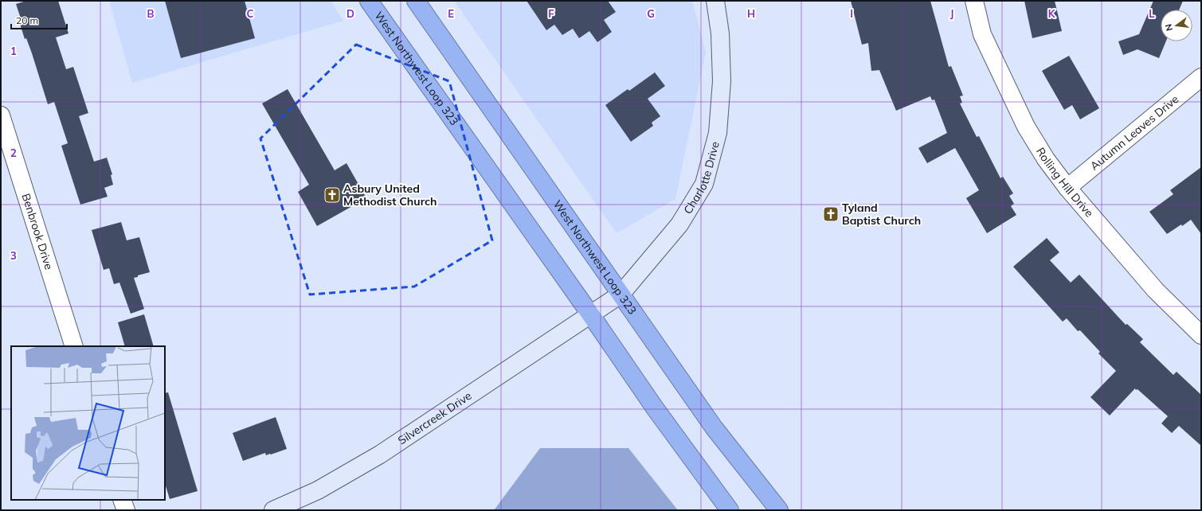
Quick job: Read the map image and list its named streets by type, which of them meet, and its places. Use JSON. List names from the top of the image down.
{
  "streets": {
    "highway": ["West Northwest Loop 323"],
    "street": [
      "Autumn Leaves Drive",
      "Charlotte Drive",
      "Rolling Hill Drive",
      "Benbrook Drive",
      "Silvercreek Drive"
    ]
  },
  "crossings": [
    ["West Northwest Loop 323", "Charlotte Drive"],
    ["West Northwest Loop 323", "Silvercreek Drive"],
    ["Autumn Leaves Drive", "Rolling Hill Drive"],
    ["Charlotte Drive", "Silvercreek Drive"]
  ],
  "places": {
    "church": ["Asbury United Methodist Church", "Tyland Baptist Church"]
  },
  "scale_bar": "20 m",
  "north": "left",
  "grid": {
    "columns": [
      "B",
      "C",
      "D",
      "E",
      "F",
      "G",
      "H",
      "I",
      "J",
      "K",
      "L"
    ],
    "rows": ["1", "2", "3"]
  }
}
